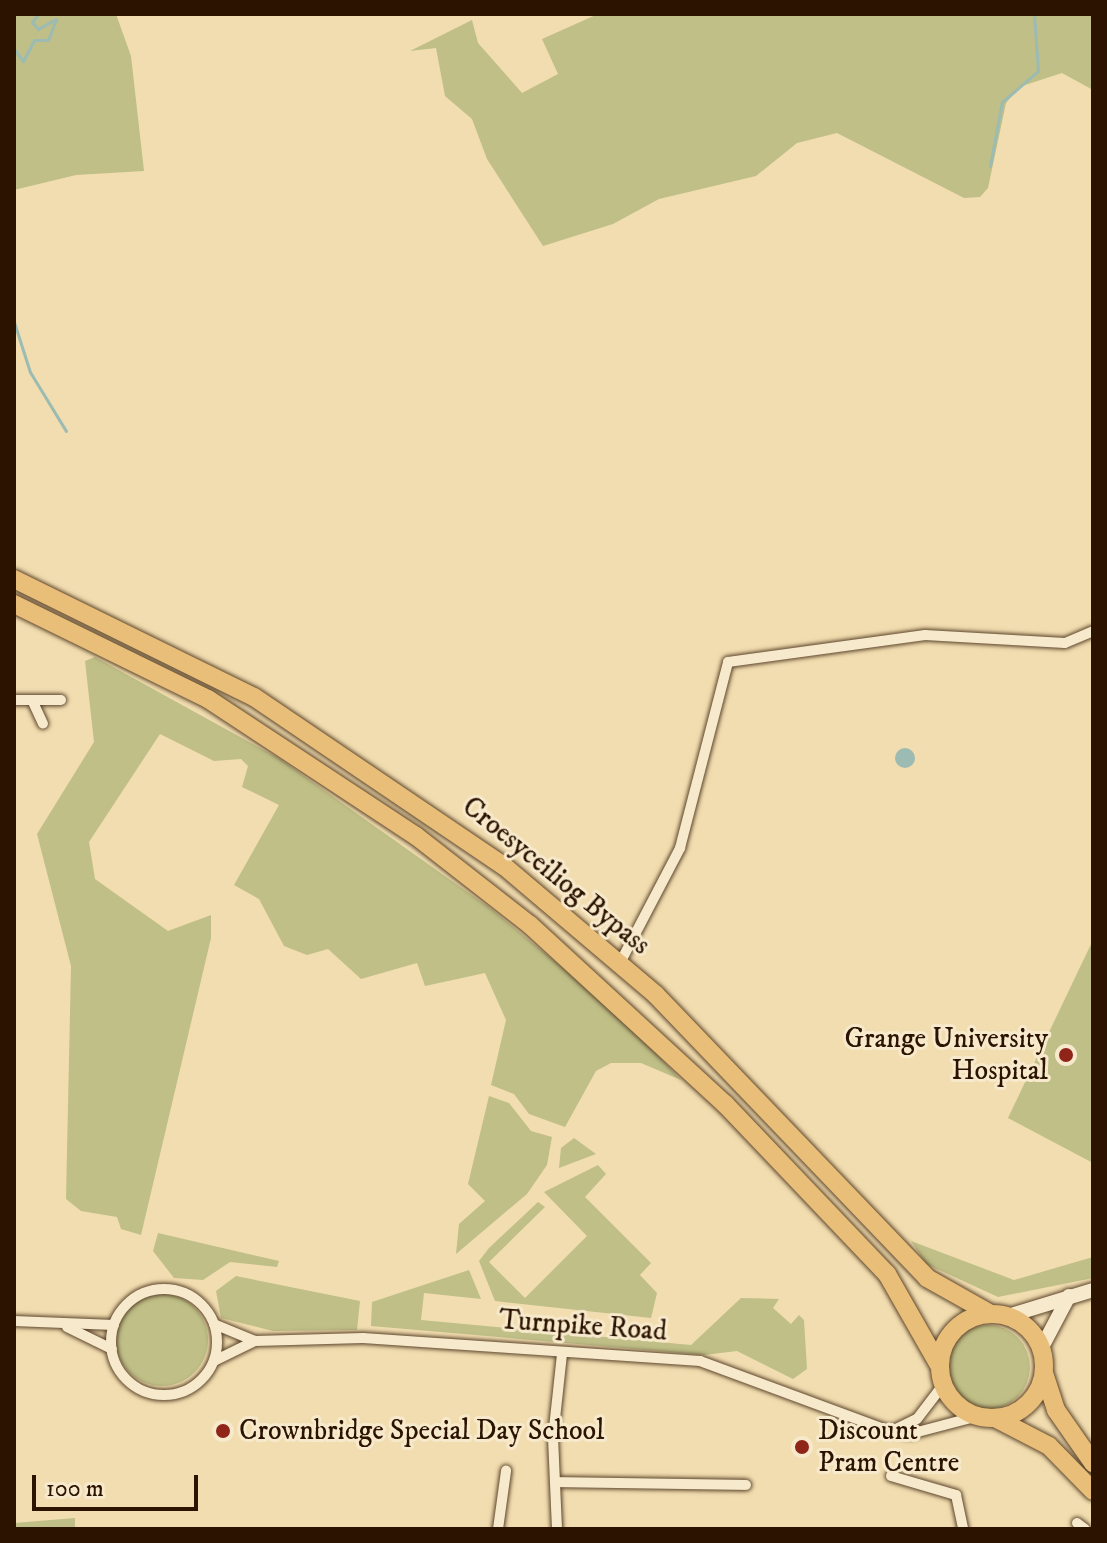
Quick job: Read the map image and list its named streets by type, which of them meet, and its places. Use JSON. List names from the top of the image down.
{
  "streets": {
    "highway": ["Croesyceiliog Bypass"],
    "street": ["Turnpike Road"]
  },
  "crossings": [
    ["Croesyceiliog Bypass", "Turnpike Road"]
  ],
  "places": ["Grange University Hospital", "Crownbridge Special Day School", "Discount Pram Centre"],
  "scale_bar": "100 m"
}
